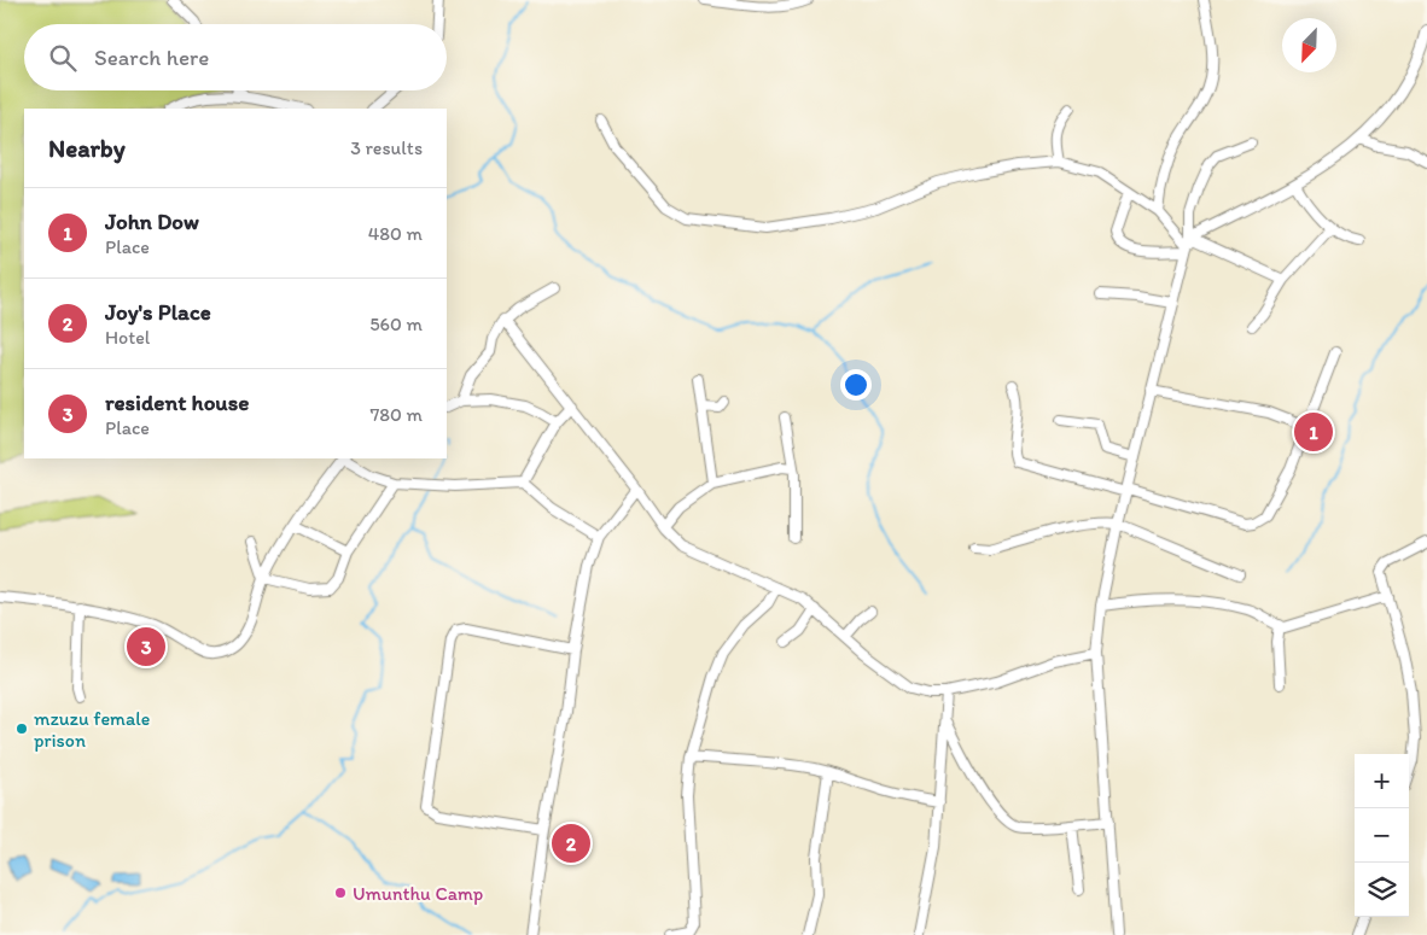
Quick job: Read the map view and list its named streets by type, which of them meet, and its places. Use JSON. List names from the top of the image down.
{
  "places": ["mzuzu female prison", "Umunthu Camp"],
  "north": "bottom left",
  "page": {
    "search": "Search here",
    "heading": ["Nearby", "3 results"],
    "list": [
      {
        "mark": "1",
        "name": "John Dow",
        "note": "Place",
        "value": "480 m"
      },
      {
        "mark": "2",
        "name": "Joy's Place",
        "note": "Hotel",
        "value": "560 m"
      },
      {
        "mark": "3",
        "name": "resident house",
        "note": "Place",
        "value": "780 m"
      }
    ],
    "pins": ["1", "3", "2"],
    "map_buttons": ["+", "−"]
  }
}
